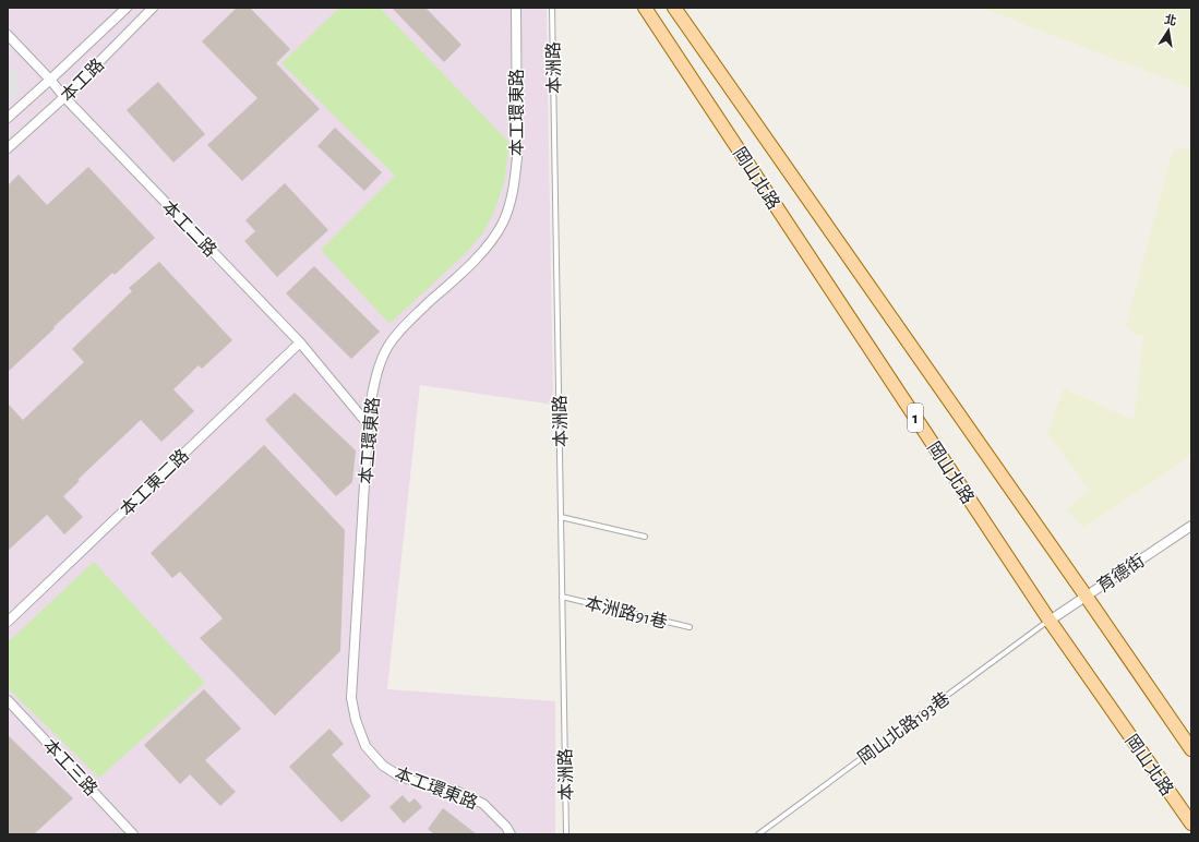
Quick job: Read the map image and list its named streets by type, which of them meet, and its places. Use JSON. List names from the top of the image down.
{
  "streets": {
    "main road": ["岡山北路", "1"],
    "street": [
      "本工路",
      "本工環東路",
      "本工二路",
      "本工東二路",
      "育德街",
      "本工三路"
    ],
    "lane": ["本洲路", "本洲路91巷", "岡山北路193巷"]
  },
  "crossings": [
    ["本洲路", "本洲路91巷"],
    ["本工路", "本工二路"],
    ["本工環東路", "本工二路"],
    ["岡山北路", "育德街"],
    ["岡山北路", "岡山北路193巷"],
    ["本工二路", "本工東二路"],
    ["育德街", "岡山北路193巷"]
  ],
  "north": "top"
}
